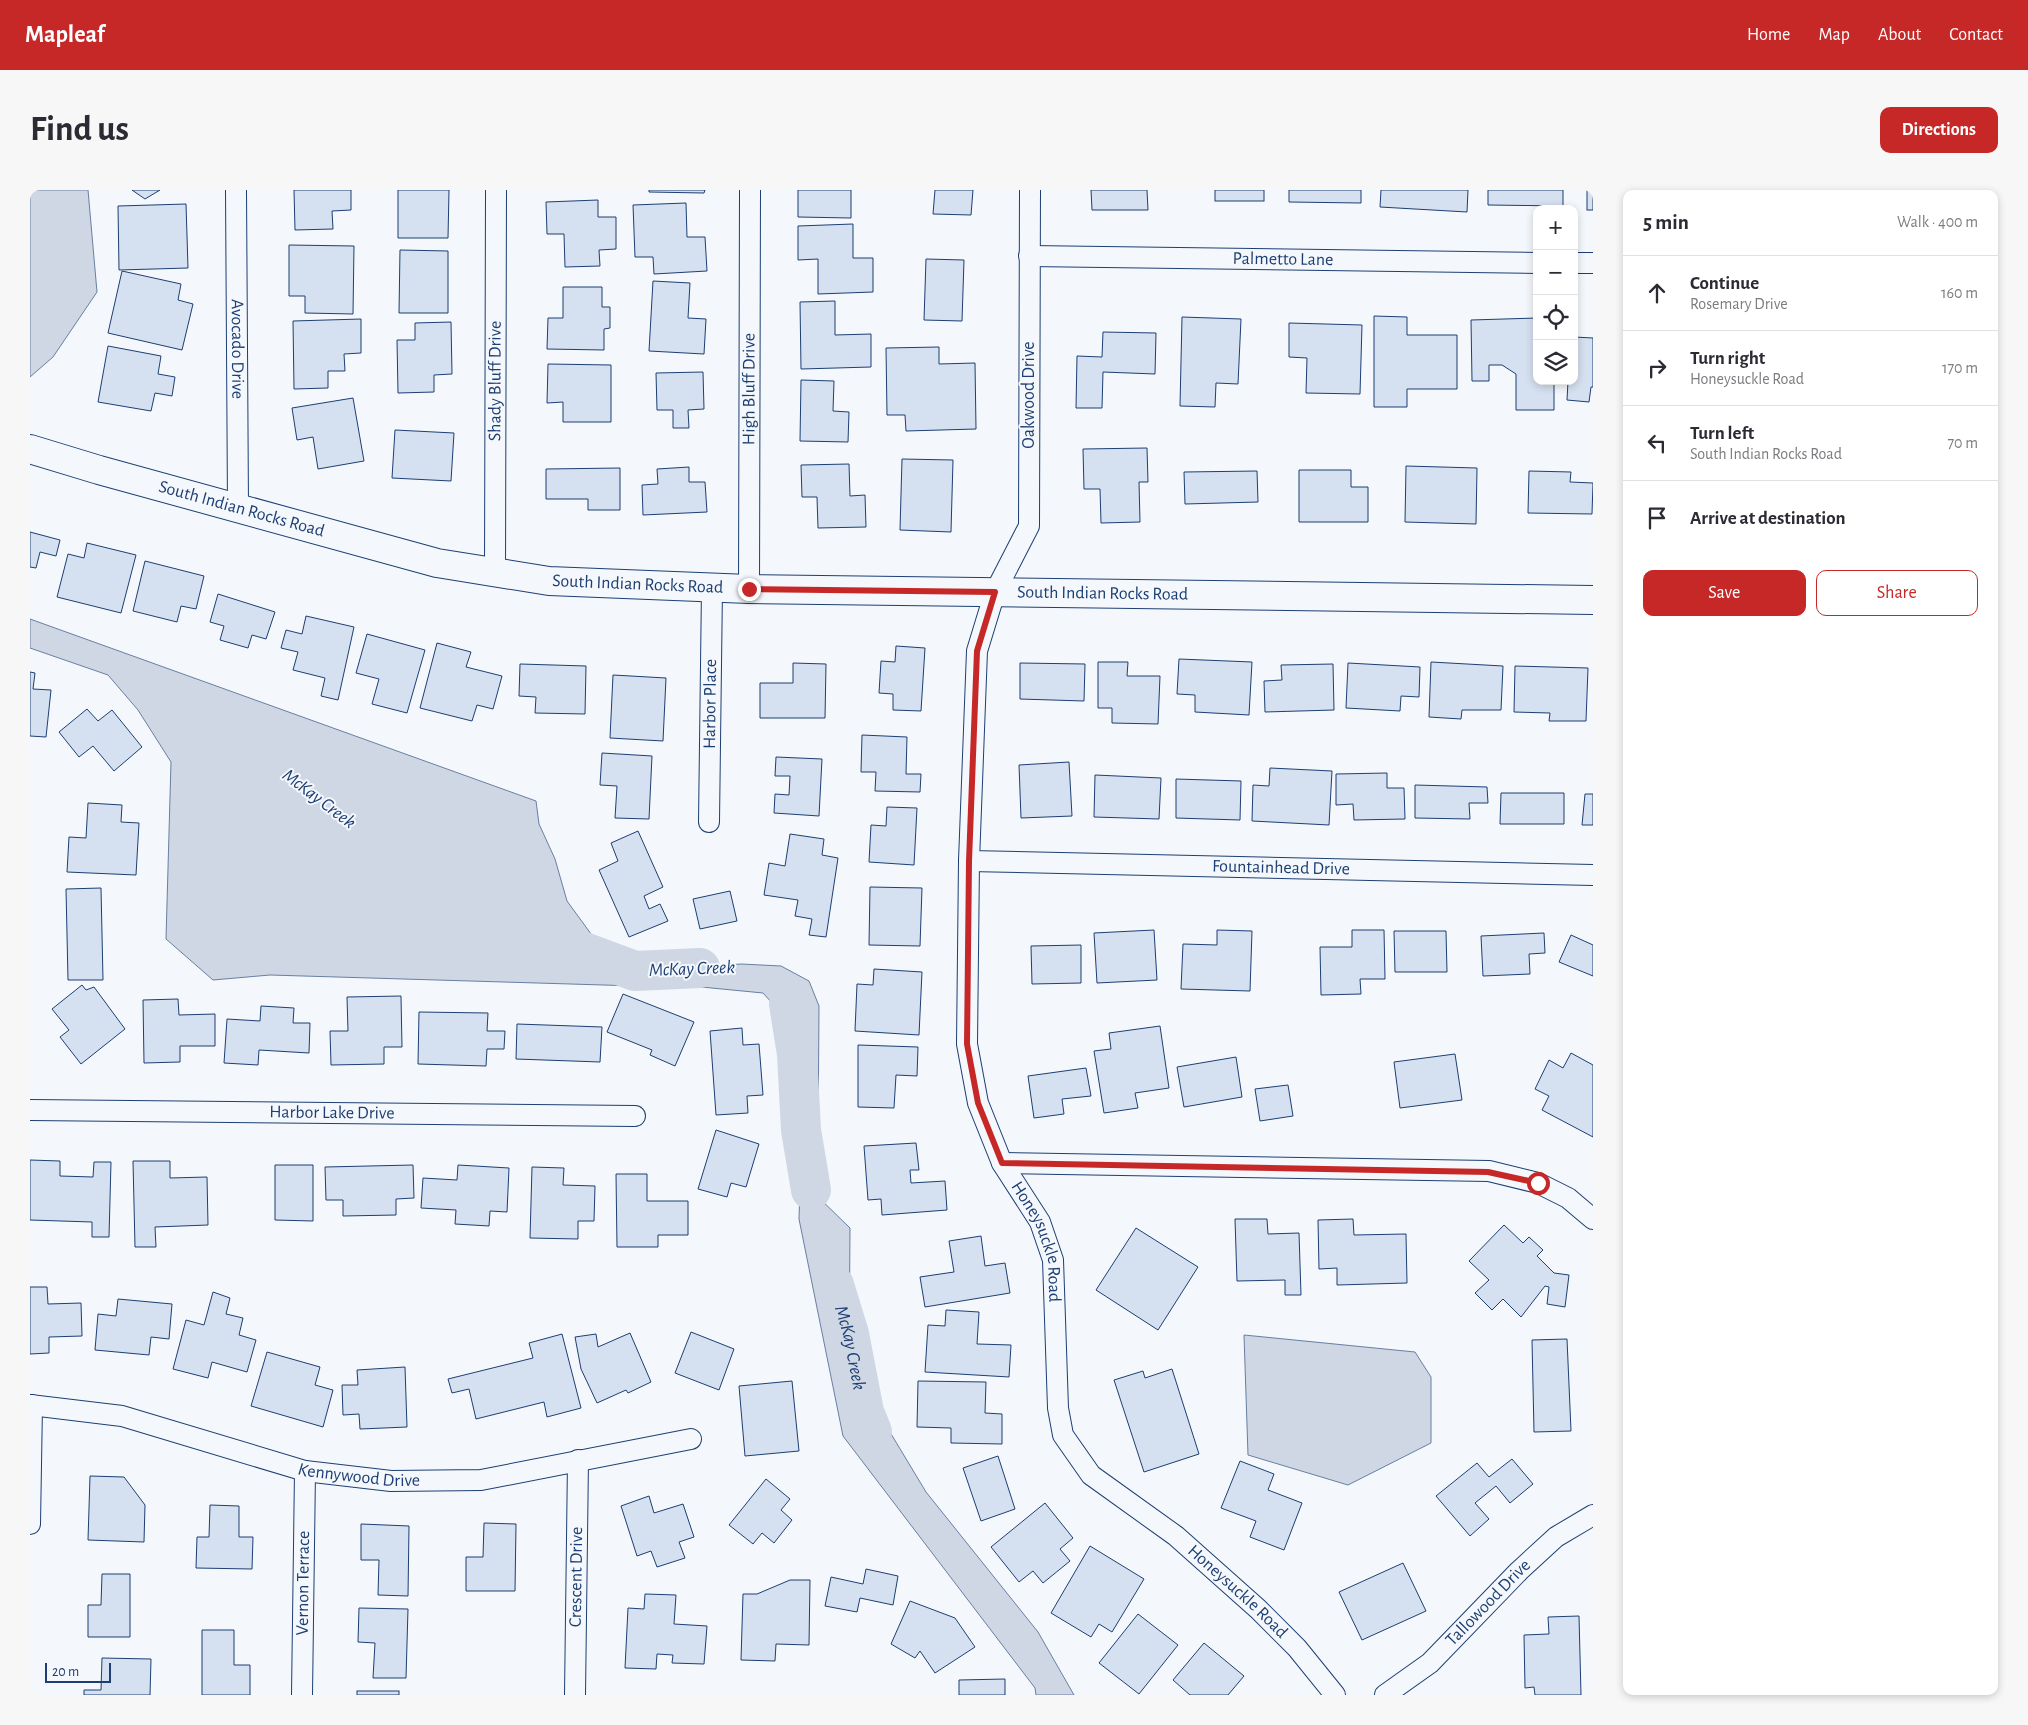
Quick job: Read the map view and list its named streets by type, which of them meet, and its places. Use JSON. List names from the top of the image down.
{
  "streets": {
    "street": [
      "Palmetto Lane",
      "Avocado Drive",
      "Shady Bluff Drive",
      "High Bluff Drive",
      "Oakwood Drive",
      "South Indian Rocks Road",
      "Harbor Place",
      "Fountainhead Drive",
      "Harbor Lake Drive",
      "Honeysuckle Road",
      "Kennywood Drive",
      "Crescent Drive",
      "Vernon Terrace",
      "Tallowood Drive"
    ]
  },
  "crossings": [
    ["Palmetto Lane", "Oakwood Drive"],
    ["Avocado Drive", "South Indian Rocks Road"],
    ["Shady Bluff Drive", "South Indian Rocks Road"],
    ["High Bluff Drive", "South Indian Rocks Road"],
    ["Oakwood Drive", "South Indian Rocks Road"],
    ["Oakwood Drive", "Honeysuckle Road"],
    ["South Indian Rocks Road", "Harbor Place"],
    ["South Indian Rocks Road", "Honeysuckle Road"],
    ["Fountainhead Drive", "Honeysuckle Road"],
    ["Kennywood Drive", "Crescent Drive"],
    ["Kennywood Drive", "Vernon Terrace"]
  ],
  "water": ["McKay Creek"],
  "scale_bar": "20 m",
  "page": {
    "header": "Mapleaf",
    "nav": [
      "Home",
      "Map",
      "About",
      "Contact"
    ],
    "buttons": [
      "Directions",
      ["Save", "Share"]
    ],
    "title": "Find us",
    "heading": ["5 min", "Walk · 400 m"],
    "map_buttons": ["+", "−"],
    "list": [
      ["Continue", "Rosemary Drive", "160 m"],
      ["Turn right", "Honeysuckle Road", "170 m"],
      ["Turn left", "South Indian Rocks Road", "70 m"],
      "Arrive at destination"
    ],
    "scale": "20 m"
  }
}
